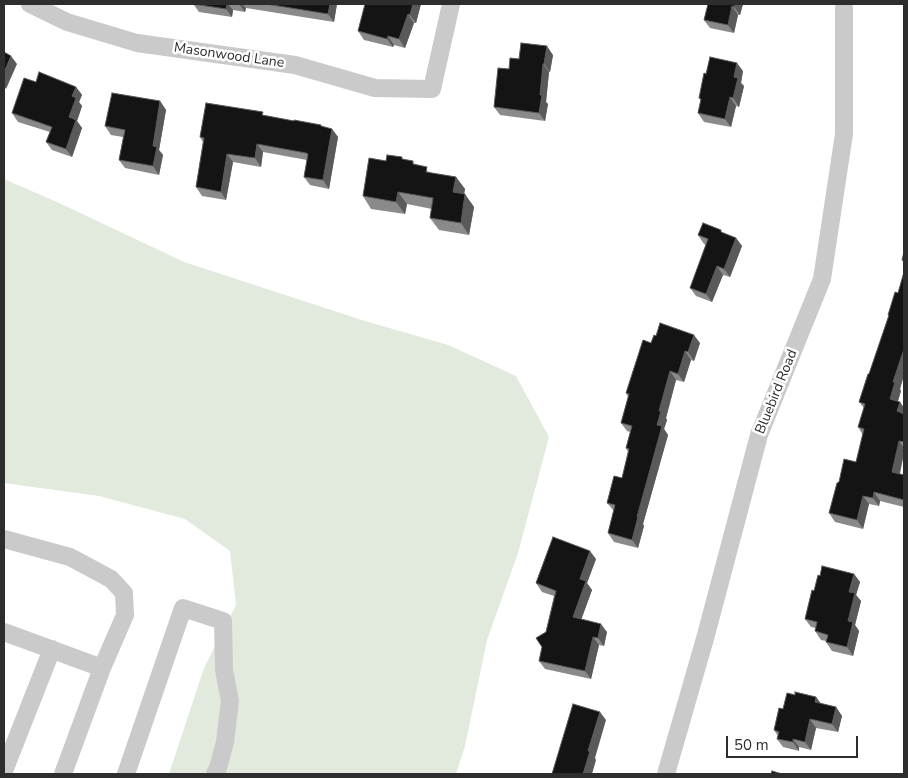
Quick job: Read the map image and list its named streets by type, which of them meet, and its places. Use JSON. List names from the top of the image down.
{
  "streets": {
    "street": ["Masonwood Lane", "Bluebird Road"]
  },
  "scale_bar": "50 m"
}
